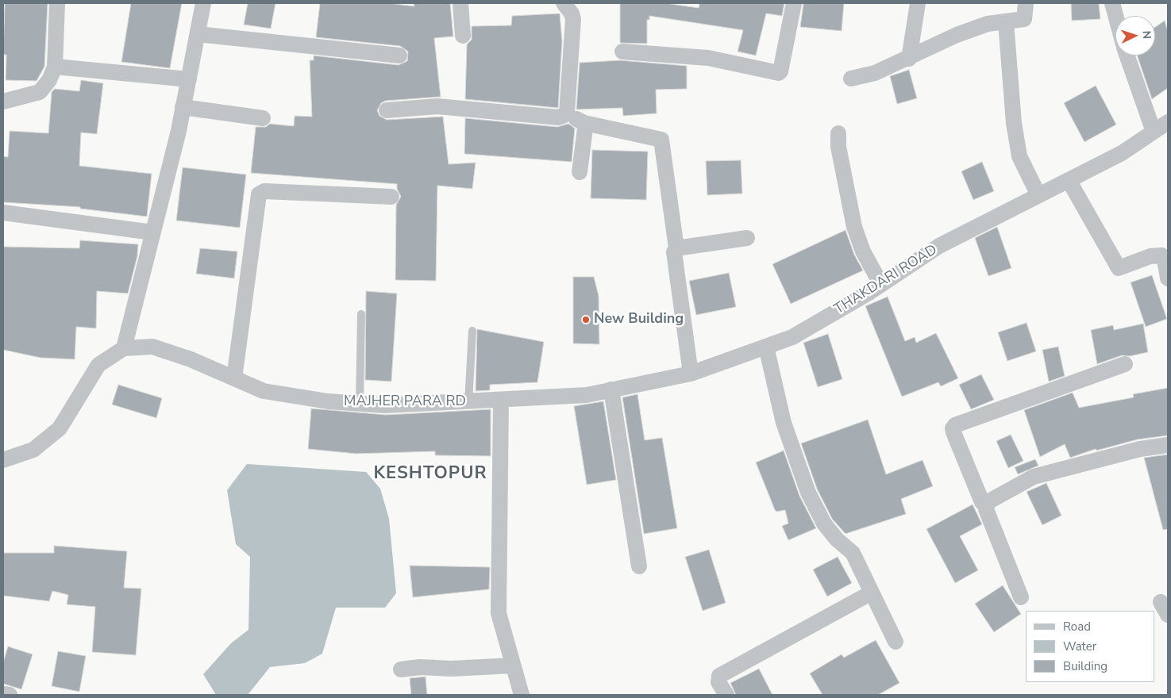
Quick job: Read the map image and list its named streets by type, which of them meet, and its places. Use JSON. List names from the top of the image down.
{
  "streets": {
    "street": ["THAKDARI ROAD", "MAJHER PARA RD"]
  },
  "crossings": [
    ["THAKDARI ROAD", "MAJHER PARA RD"]
  ],
  "districts": ["KESHTOPUR"],
  "places": ["New Building"],
  "legend": ["Road", "Water", "Building"],
  "north": "right"
}
